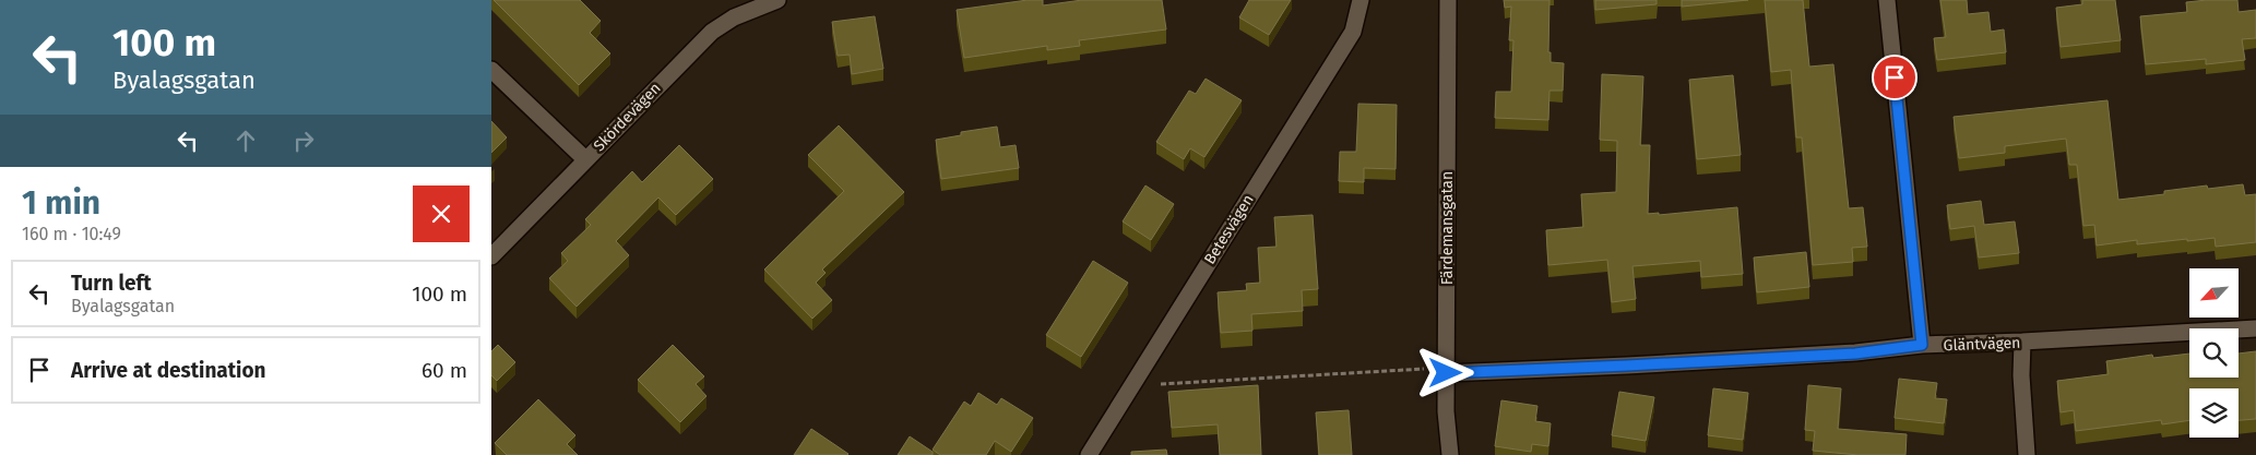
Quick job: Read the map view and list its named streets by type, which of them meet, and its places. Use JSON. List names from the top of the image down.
{
  "streets": {
    "street": [
      "Skördevägen",
      "Färdemansgatan",
      "Betesvägen",
      "Gläntvägen"
    ]
  },
  "crossings": [
    ["Färdemansgatan", "Gläntvägen"]
  ],
  "north": "bottom left",
  "page": {
    "turn": ["100 m", "Byalagsgatan"],
    "heading": ["1 min", "160 m · 10:49"],
    "list": [
      {
        "name": "Turn left",
        "note": "Byalagsgatan",
        "value": "100 m"
      },
      {
        "name": "Arrive at destination",
        "value": "60 m"
      }
    ]
  }
}
